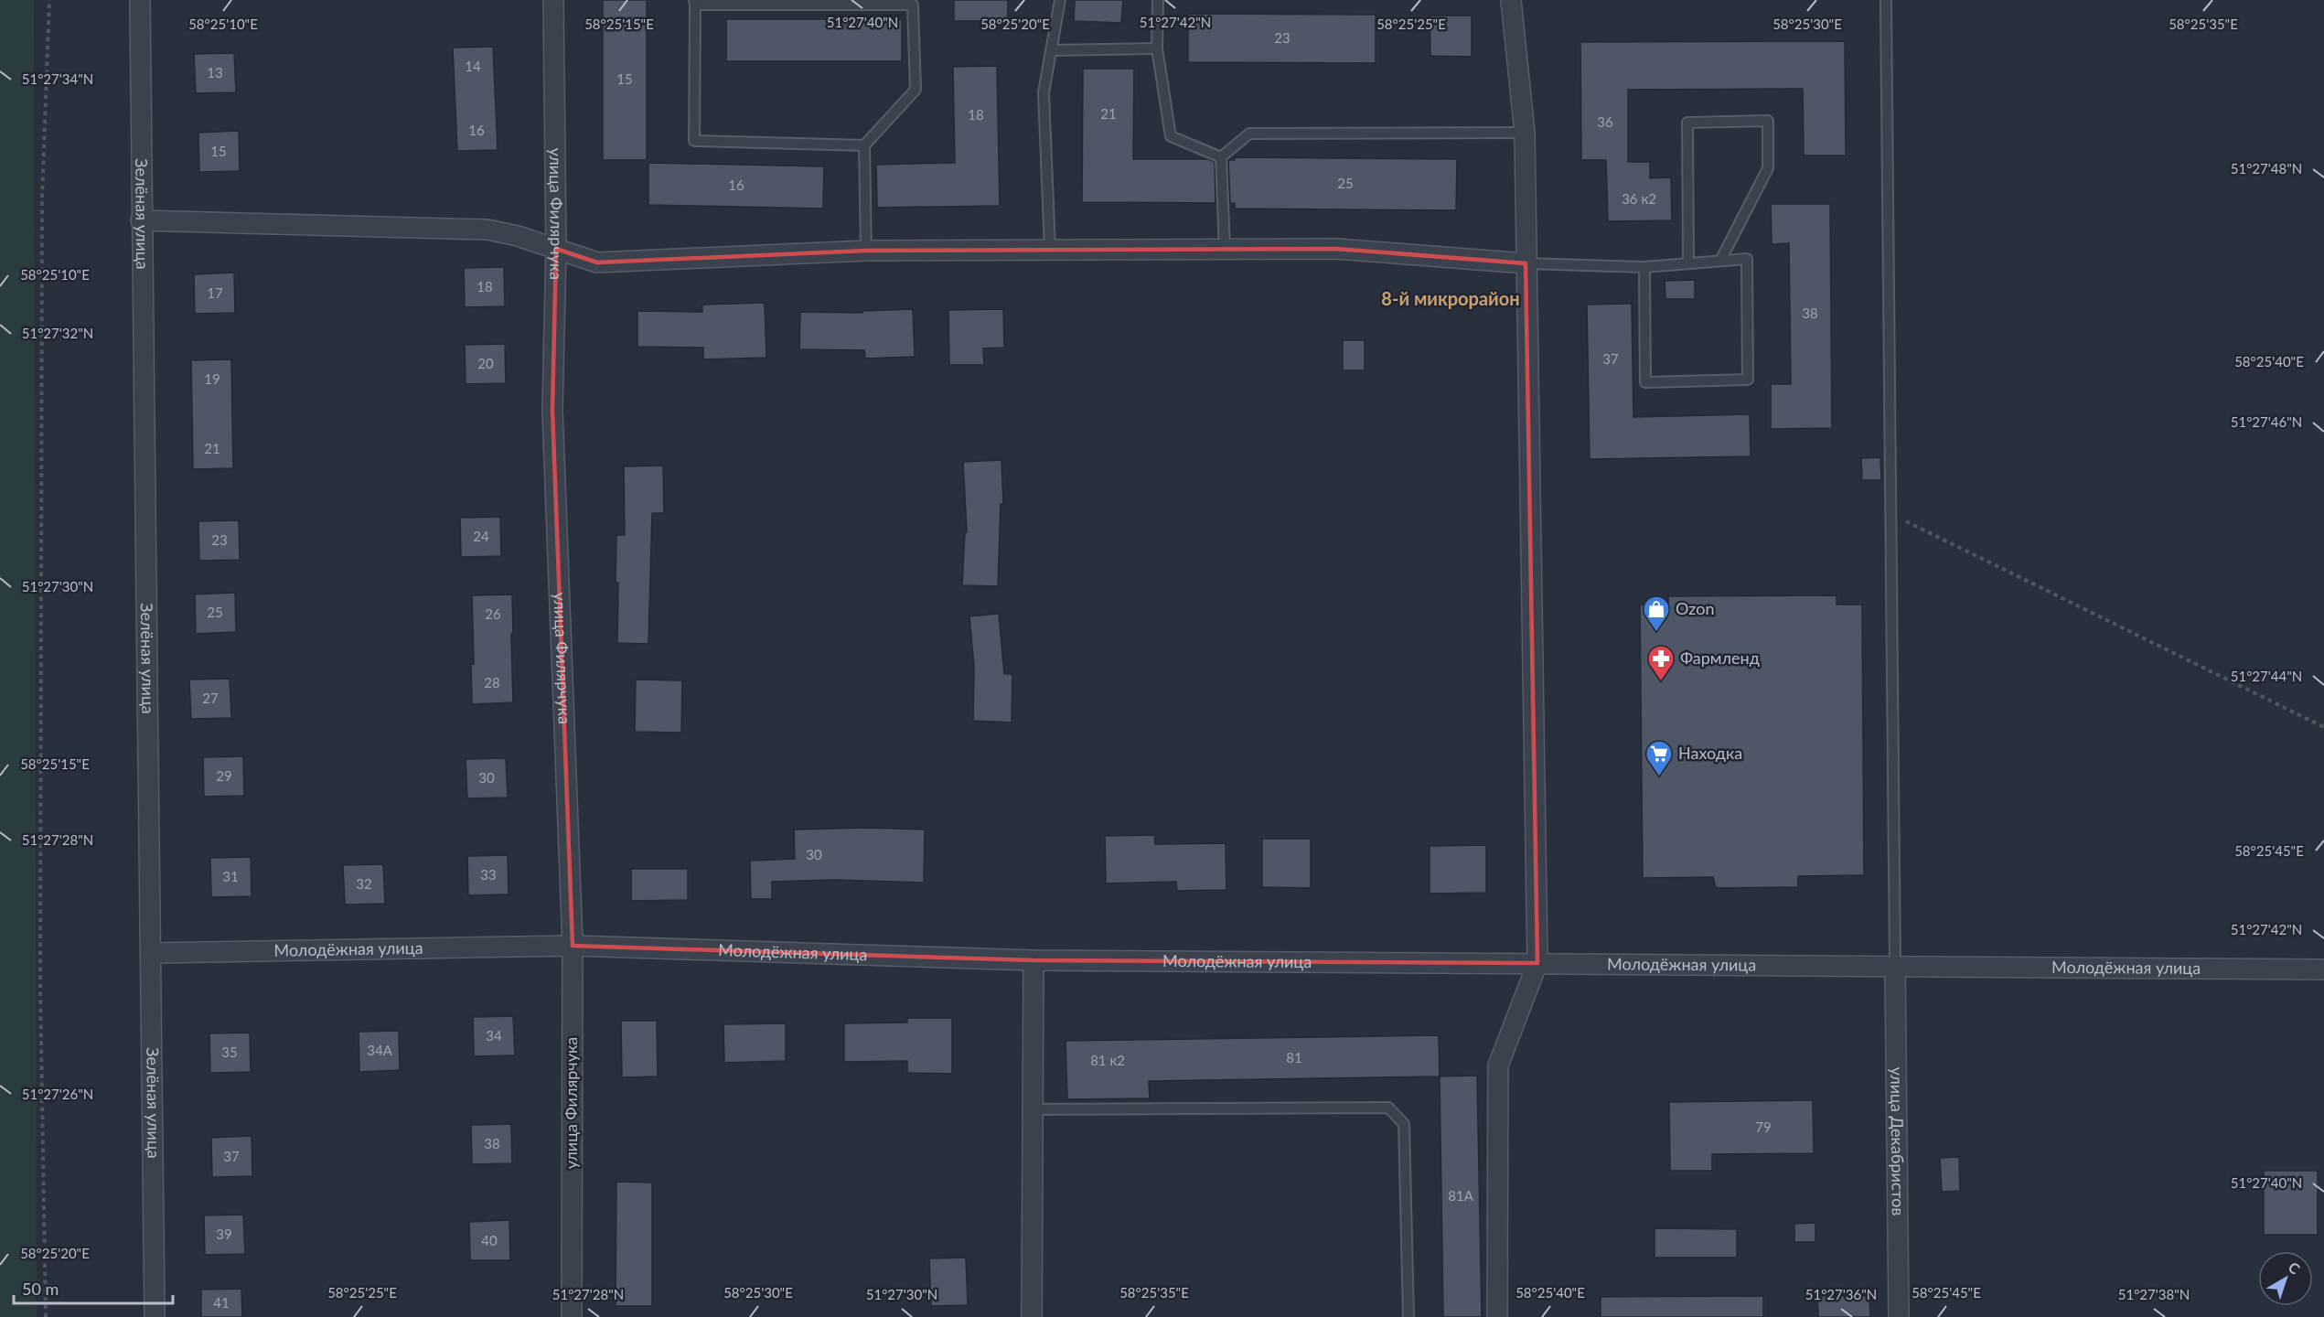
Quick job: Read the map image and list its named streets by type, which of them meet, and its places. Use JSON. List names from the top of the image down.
{
  "streets": {
    "street": [
      "Зелёная улица",
      "улица Филярчука",
      "Молодёжная улица",
      "улица Декабристов"
    ]
  },
  "crossings": [
    ["Зелёная улица", "Молодёжная улица"],
    ["улица Филярчука", "Молодёжная улица"],
    ["Молодёжная улица", "улица Декабристов"]
  ],
  "districts": ["8-й микрорайон"],
  "places": {
    "shop": ["Ozon"],
    "pharmacy": ["Фармленд"],
    "supermarket": ["Находка"]
  },
  "house_numbers": [
    "23",
    "14",
    "13",
    "15",
    "21",
    "18",
    "36",
    "16",
    "15",
    "25",
    "16",
    "36 к2",
    "18",
    "17",
    "38",
    "37",
    "20",
    "19",
    "21",
    "24",
    "23",
    "25",
    "26",
    "28",
    "27",
    "29",
    "30",
    "30",
    "33",
    "31",
    "32",
    "34",
    "34А",
    "35",
    "81",
    "81 к2",
    "79",
    "38",
    "37",
    "81А",
    "39",
    "40",
    "41"
  ],
  "scale_bar": "50 m",
  "north": "top right",
  "coordinates": [
    "51°27'42\"N",
    "51°27'40\"N",
    "58°25'10\"E",
    "58°25'15\"E",
    "58°25'25\"E",
    "58°25'30\"E",
    "58°25'35\"E",
    "58°25'20\"E",
    "51°27'34\"N",
    "51°27'48\"N",
    "51°27'32\"N",
    "58°25'40\"E",
    "51°27'46\"N",
    "51°27'30\"N",
    "51°27'44\"N",
    "51°27'28\"N",
    "58°25'45\"E",
    "51°27'26\"N",
    "51°27'36\"N",
    "51°27'38\"N"
  ]
}
